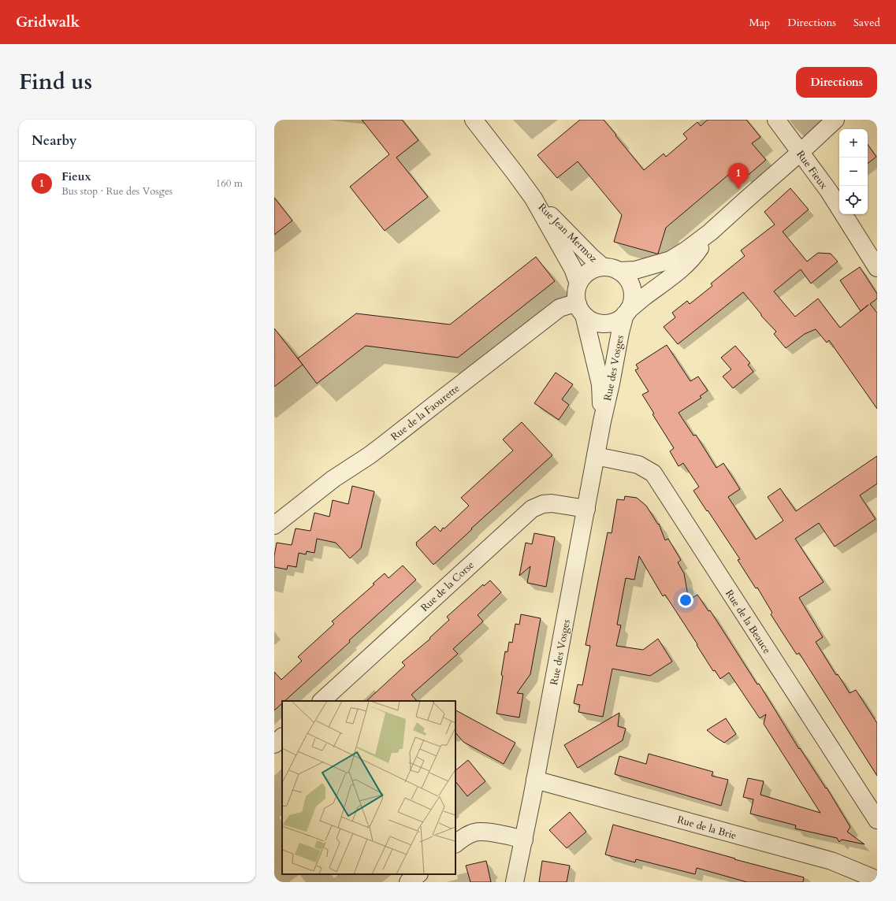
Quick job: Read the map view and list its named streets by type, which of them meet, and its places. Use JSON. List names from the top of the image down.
{
  "streets": {
    "street": [
      "Rue Fieux",
      "Rue Jean Mermoz",
      "Rue des Vosges",
      "Rue de la Faourette",
      "Rue de la Corse",
      "Rue de la Beauce",
      "Rue de la Brie"
    ]
  },
  "crossings": [
    ["Rue Fieux", "Rue des Vosges"],
    ["Rue Jean Mermoz", "Rue des Vosges"],
    ["Rue Jean Mermoz", "Rue de la Faourette"],
    ["Rue des Vosges", "Rue de la Faourette"],
    ["Rue des Vosges", "Rue de la Corse"],
    ["Rue des Vosges", "Rue de la Beauce"],
    ["Rue des Vosges", "Rue de la Brie"]
  ],
  "page": {
    "header": "Gridwalk",
    "nav": ["Map", "Directions", "Saved"],
    "title": "Find us",
    "buttons": "Directions",
    "heading": "Nearby",
    "map_buttons": ["+", "−"],
    "list": [
      {
        "mark": "1",
        "name": "Fieux",
        "note": "Bus stop · Rue des Vosges",
        "value": "160 m"
      }
    ],
    "pins": "1"
  }
}
